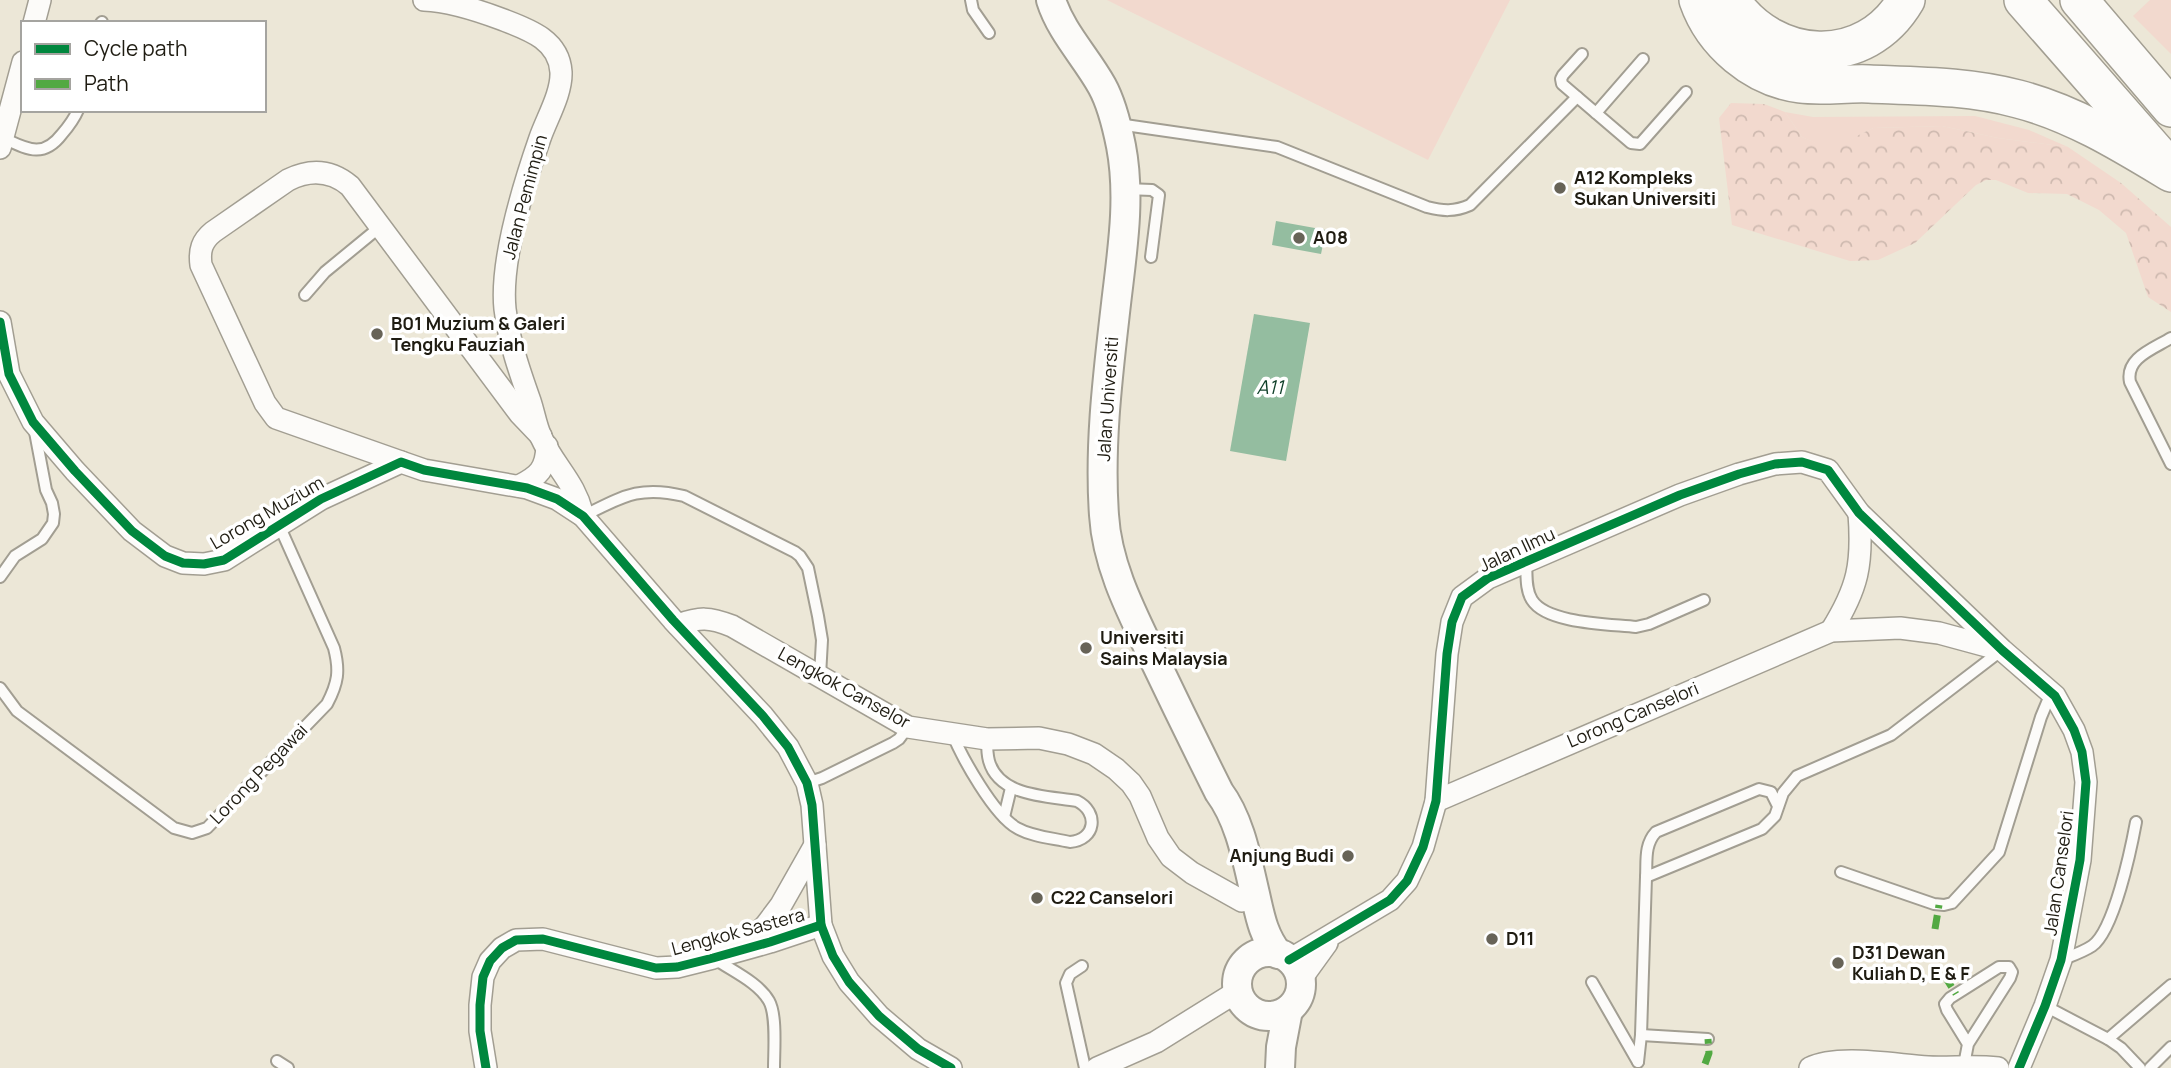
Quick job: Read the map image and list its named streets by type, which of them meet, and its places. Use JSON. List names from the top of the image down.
{
  "streets": {
    "street": [
      "Jalan Pemimpin",
      "Jalan Universiti",
      "Lorong Muzium",
      "Jalan Ilmu",
      "Lengkok Canselor",
      "Lorong Canselori",
      "Jalan Canselori",
      "Lengkok Sastera"
    ],
    "lane": ["Lorong Pegawai"]
  },
  "crossings": [
    ["Jalan Universiti", "Jalan Ilmu"],
    ["Jalan Universiti", "Lengkok Canselor"],
    ["Lorong Muzium", "Lorong Pegawai"],
    ["Jalan Ilmu", "Lorong Canselori"],
    ["Jalan Ilmu", "Jalan Canselori"],
    ["Lorong Canselori", "Jalan Canselori"]
  ],
  "water": ["A11"],
  "places": [
    "A12 Kompleks Sukan Universiti",
    "A08",
    "B01 Muzium & Galeri Tengku Fauziah",
    "Universiti Sains Malaysia",
    "Anjung Budi",
    "C22 Canselori",
    "D11",
    "D31 Dewan Kuliah D, E & F"
  ],
  "legend": ["Cycle path", "Path"]
}
